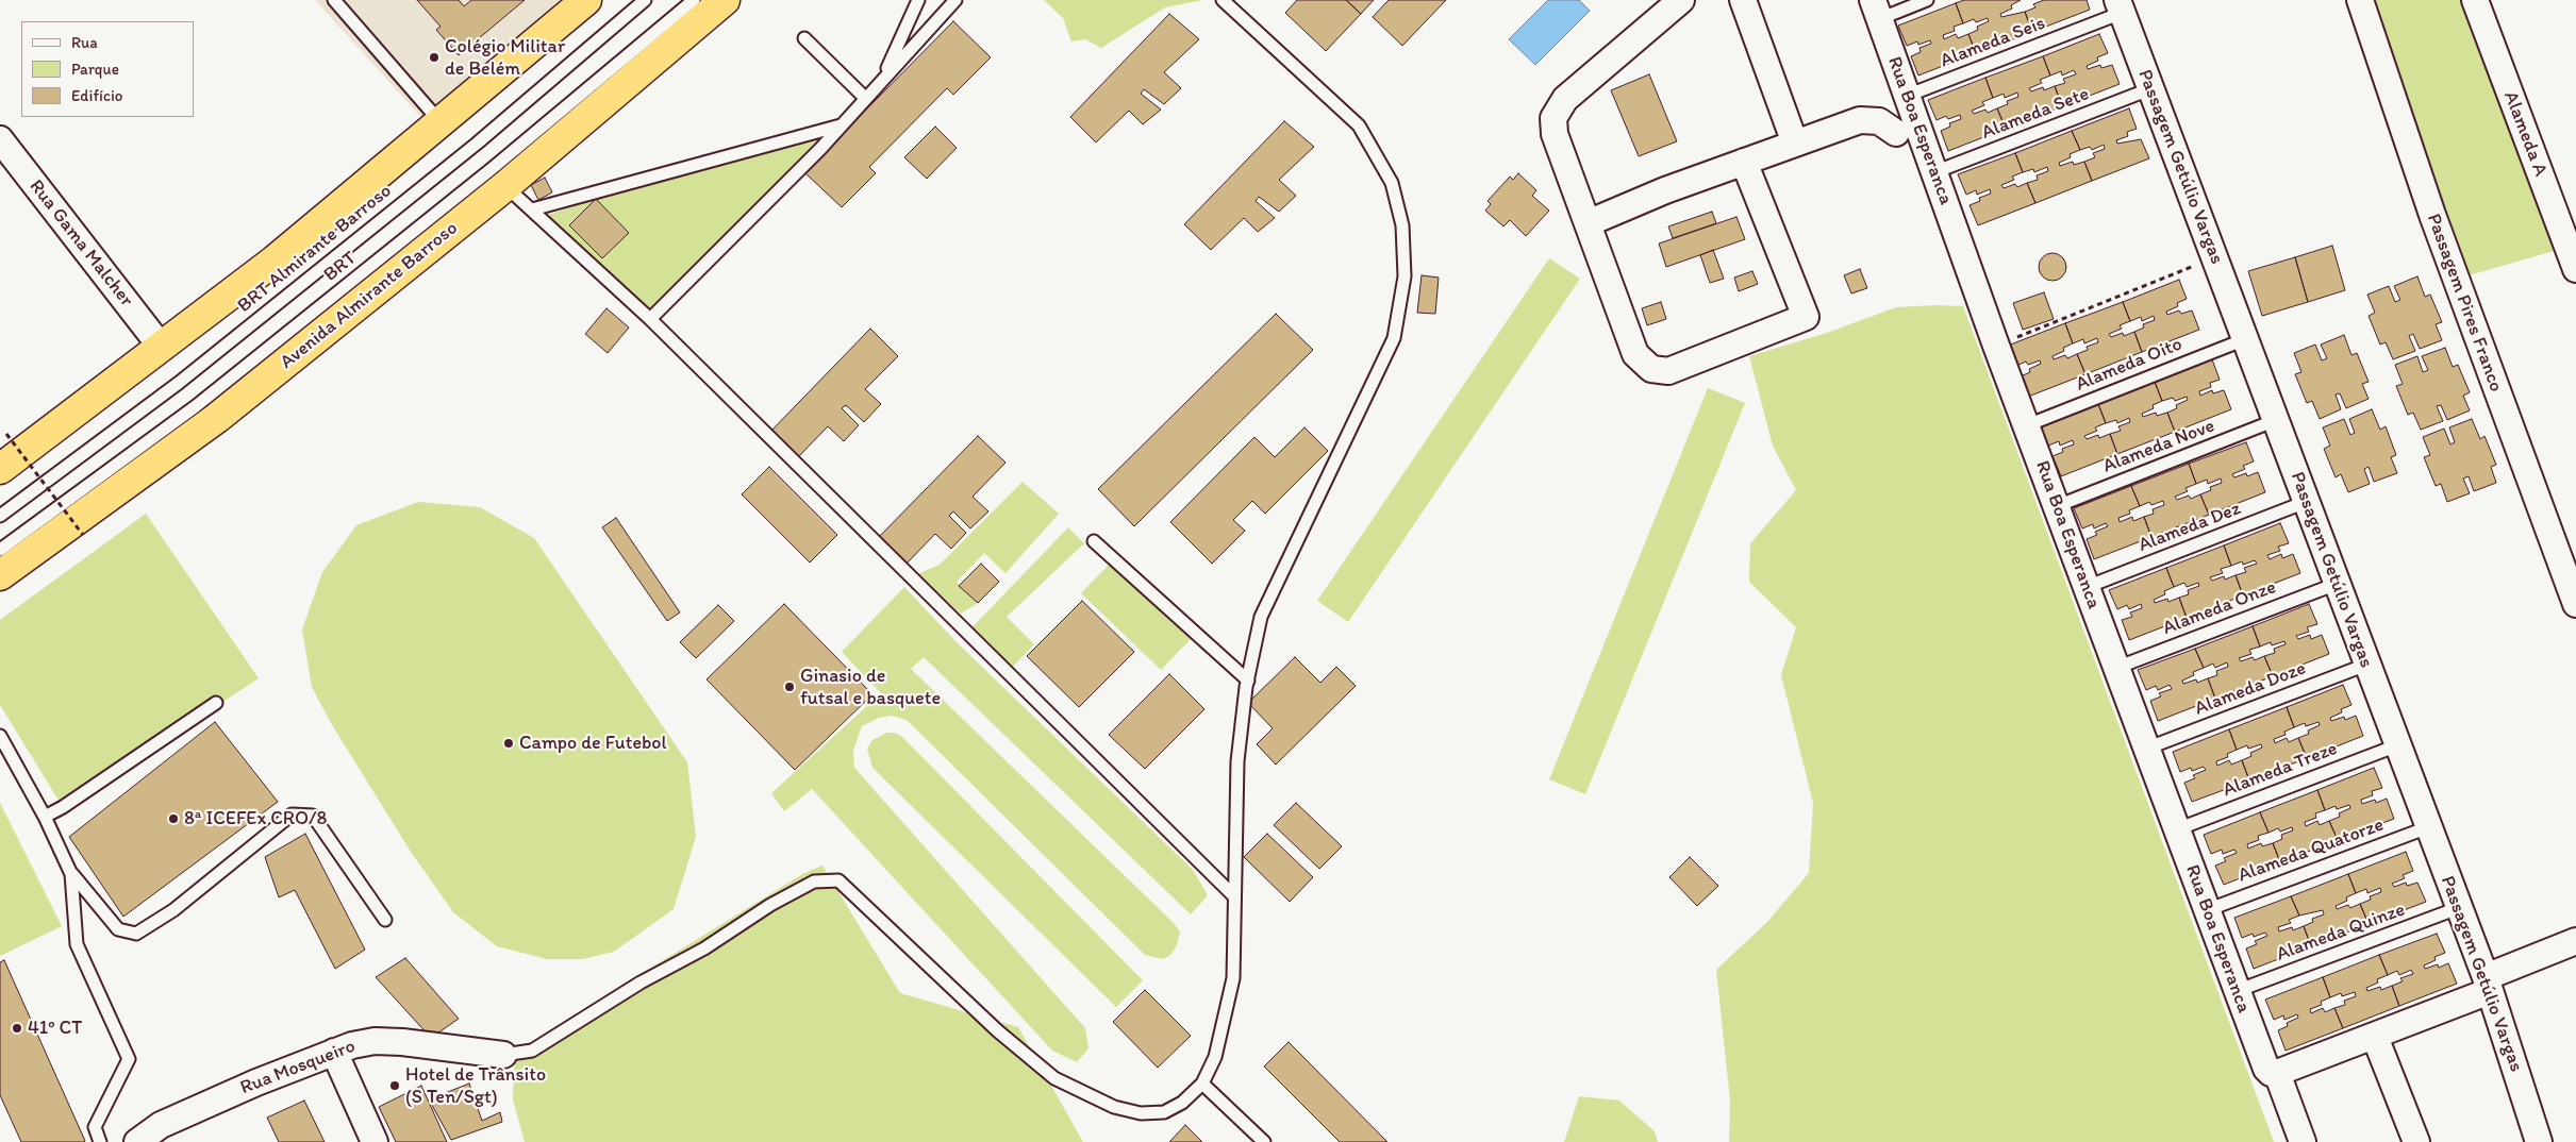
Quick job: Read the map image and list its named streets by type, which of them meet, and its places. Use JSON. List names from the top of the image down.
{
  "streets": {
    "highway": ["Avenida Almirante Barroso"],
    "street": [
      "Rua Boa Esperanca",
      "Alameda A",
      "Passagem Getúlio Vargas",
      "Rua Gama Malcher",
      "Passagem Pires Franco",
      "Rua Mosqueiro"
    ],
    "lane": [
      "Alameda Seis",
      "Alameda Sete",
      "BRT Almirante Barroso",
      "BRT",
      "Alameda Oito",
      "Alameda Nove",
      "Alameda Dez",
      "Alameda Onze",
      "Alameda Doze",
      "Alameda Treze",
      "Alameda Quatorze",
      "Alameda Quinze"
    ]
  },
  "crossings": [
    ["Alameda Seis", "Rua Boa Esperanca"],
    ["Alameda Seis", "Passagem Getúlio Vargas"],
    ["Alameda Sete", "Rua Boa Esperanca"],
    ["Alameda Sete", "Passagem Getúlio Vargas"],
    ["Rua Boa Esperanca", "Alameda Oito"],
    ["Rua Boa Esperanca", "Alameda Nove"],
    ["Rua Boa Esperanca", "Alameda Dez"],
    ["Rua Boa Esperanca", "Alameda Onze"],
    ["Rua Boa Esperanca", "Alameda Doze"],
    ["Rua Boa Esperanca", "Alameda Treze"],
    ["Rua Boa Esperanca", "Alameda Quatorze"],
    ["Rua Boa Esperanca", "Alameda Quinze"],
    ["Passagem Getúlio Vargas", "Alameda Oito"],
    ["Passagem Getúlio Vargas", "Alameda Nove"],
    ["Passagem Getúlio Vargas", "Alameda Dez"],
    ["Passagem Getúlio Vargas", "Alameda Onze"],
    ["Passagem Getúlio Vargas", "Alameda Doze"],
    ["Passagem Getúlio Vargas", "Alameda Treze"],
    ["Passagem Getúlio Vargas", "Alameda Quatorze"],
    ["Passagem Getúlio Vargas", "Alameda Quinze"]
  ],
  "places": [
    "Colégio Militar de Belém",
    "Ginasio de futsal e basquete",
    "Campo de Futebol",
    "8ª ICEFEx CRO/8",
    "41º CT",
    "Hotel de Trânsito (S Ten/Sgt)"
  ],
  "legend": ["Rua", "Parque", "Edifício"]
}
